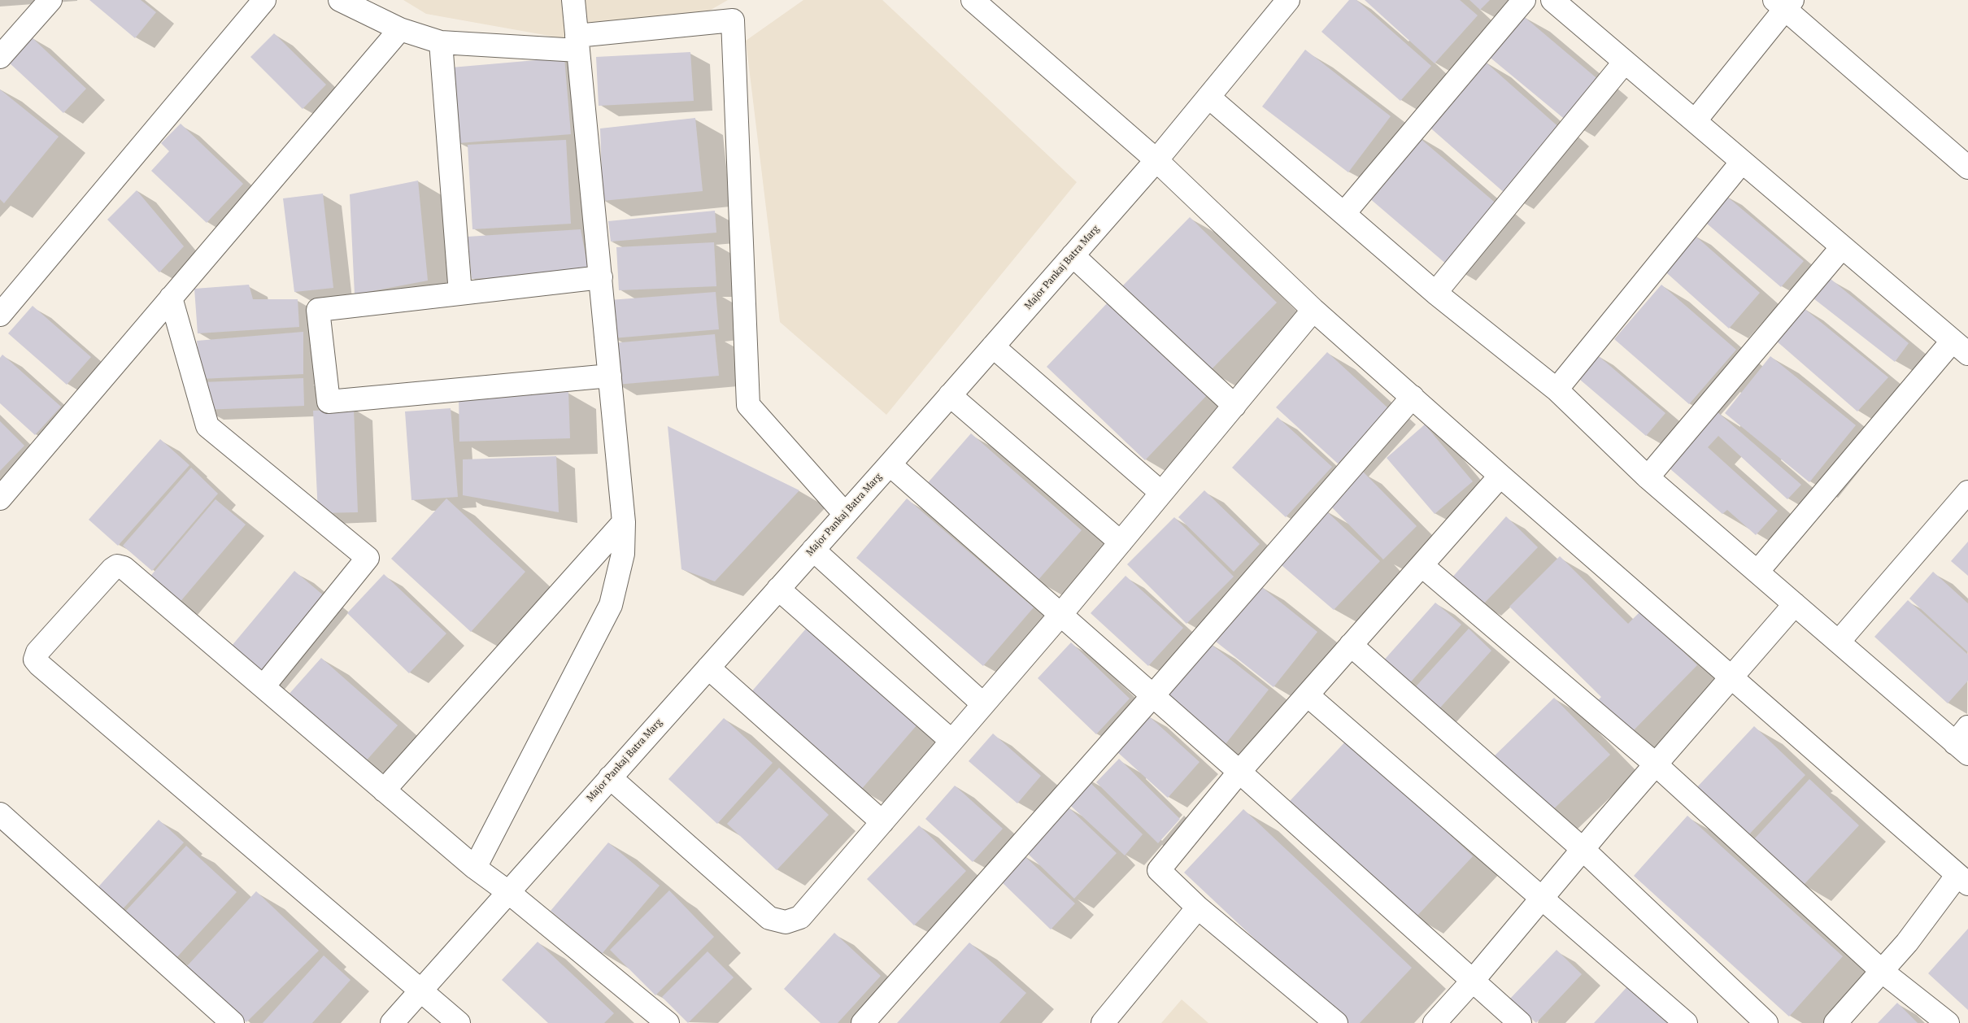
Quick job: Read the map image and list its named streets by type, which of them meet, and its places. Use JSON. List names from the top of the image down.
{
  "streets": {
    "street": ["Major Pankaj Batra Marg"]
  }
}
